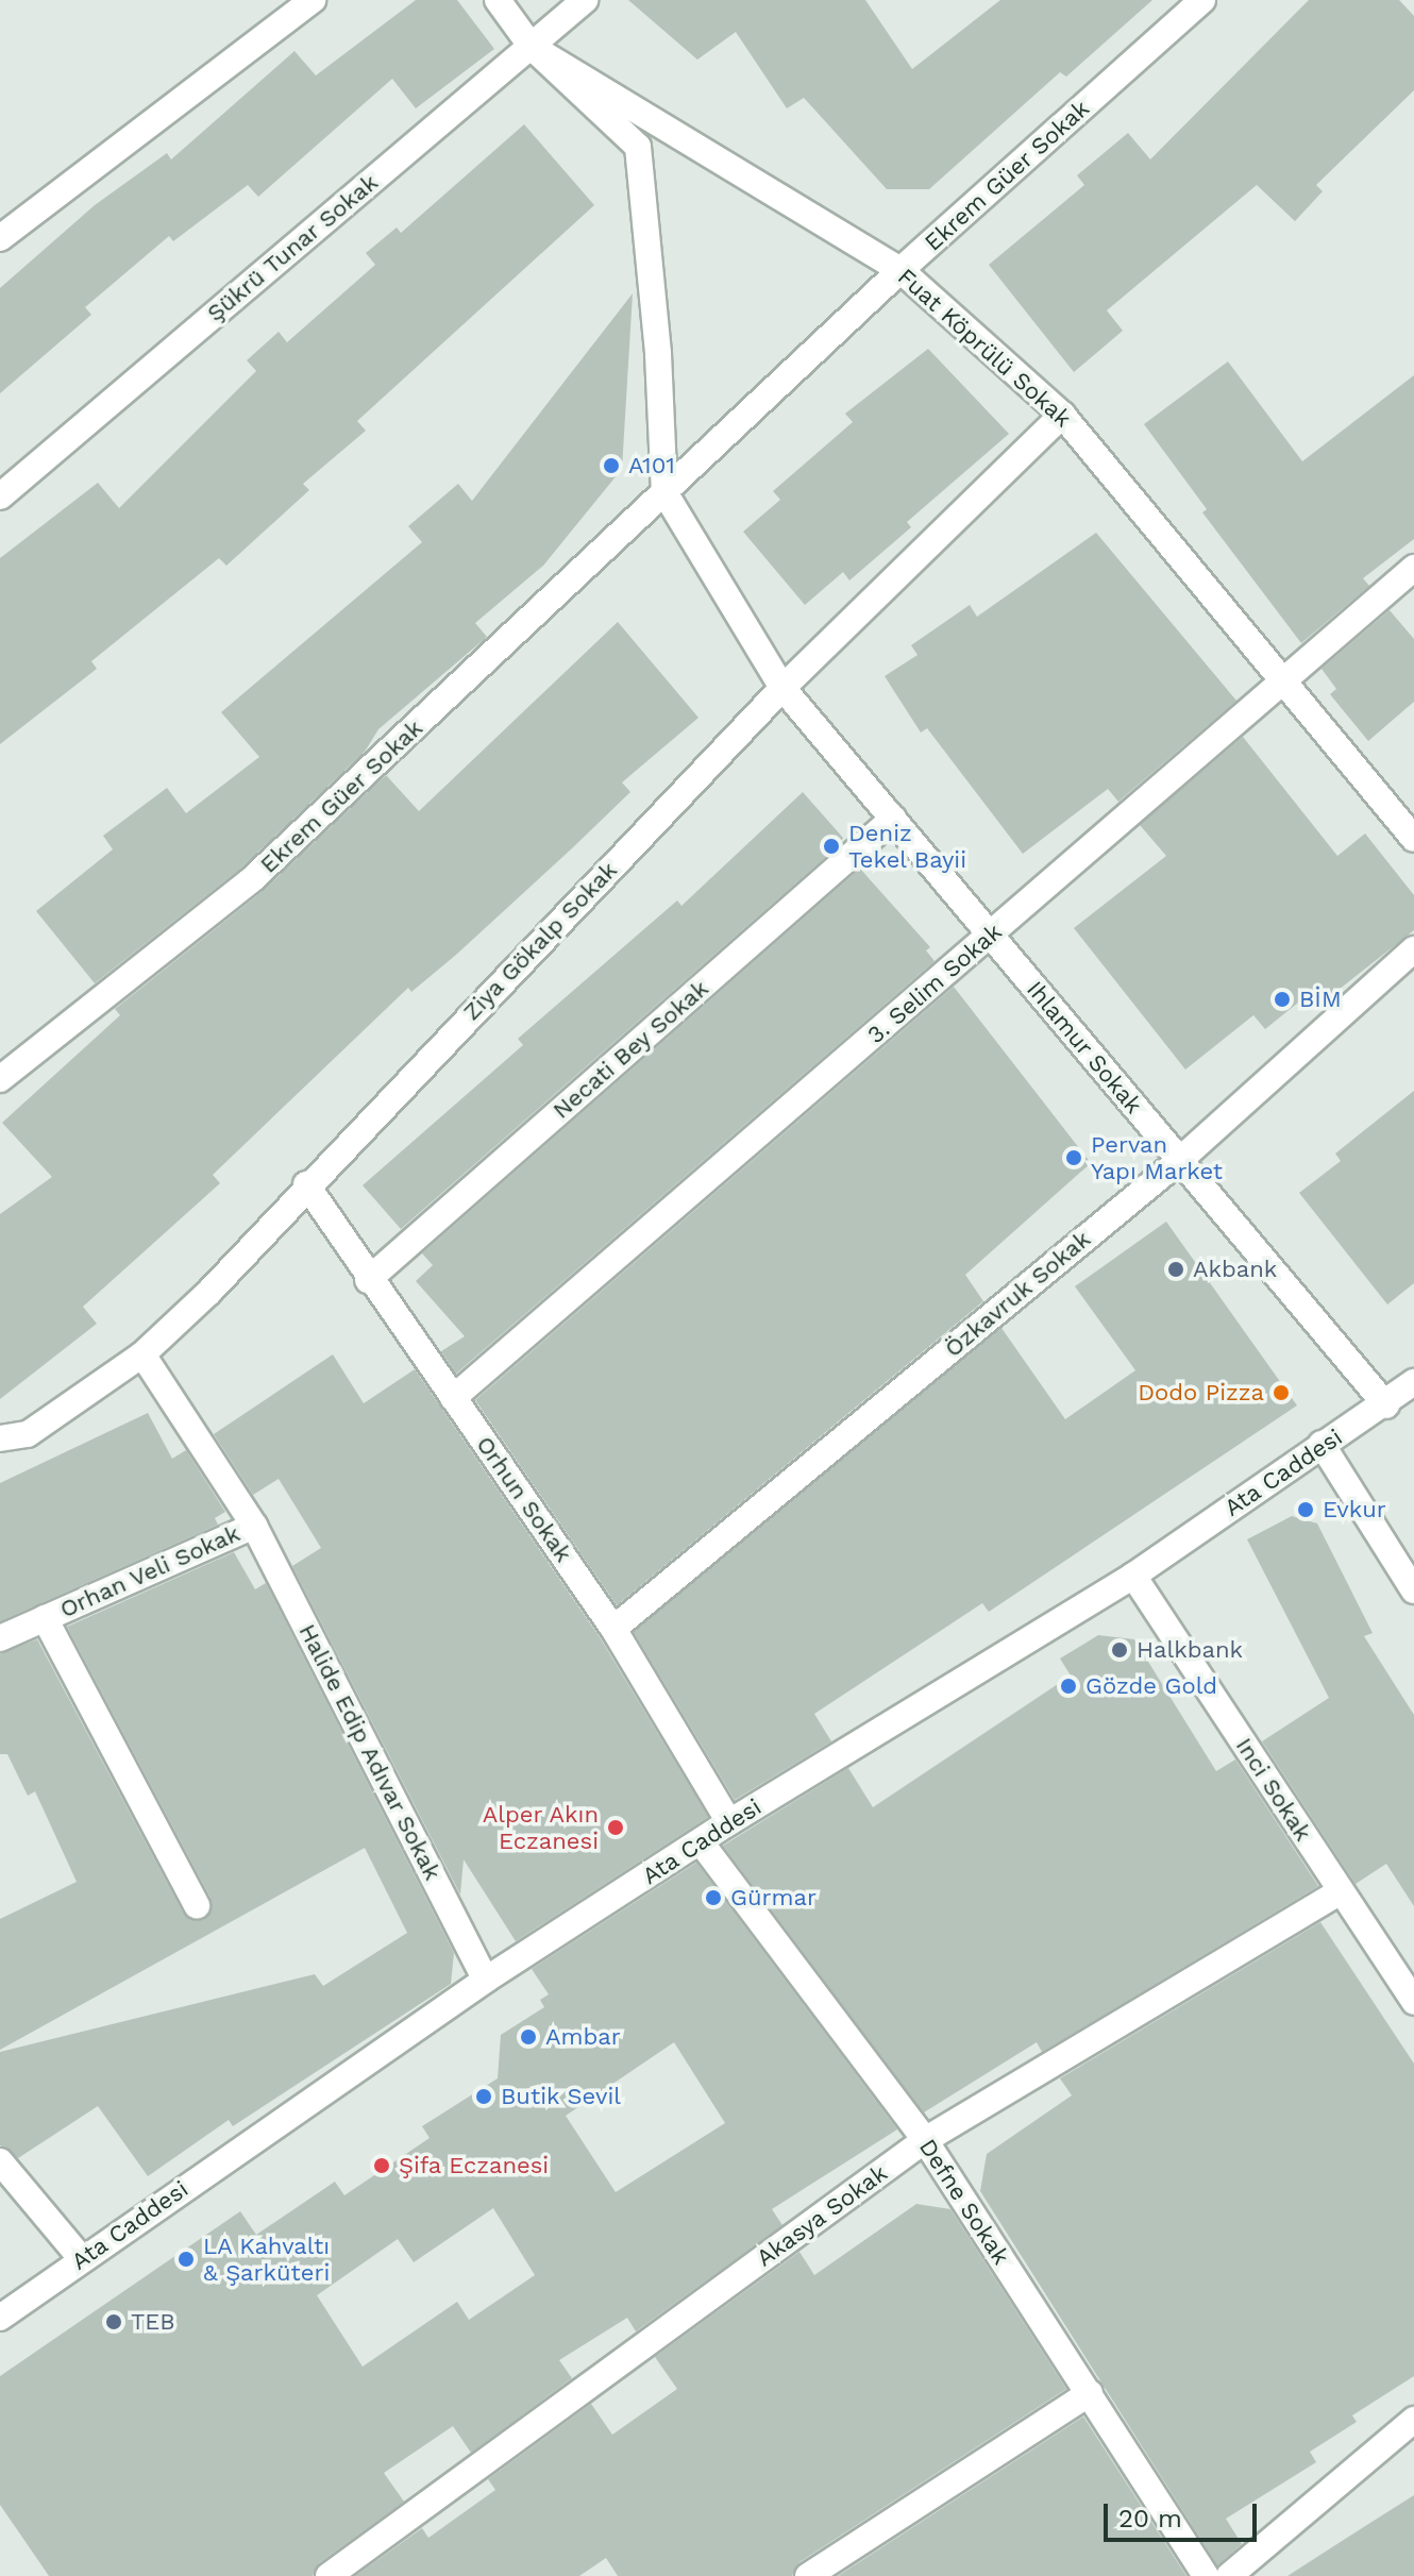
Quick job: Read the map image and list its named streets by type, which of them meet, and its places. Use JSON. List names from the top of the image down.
{
  "streets": {
    "street": [
      "Ekrem Güer Sokak",
      "Şükrü Tunar Sokak",
      "Fuat Köprülü Sokak",
      "Ziya Gökalp Sokak",
      "3. Selim Sokak",
      "Ihlamur Sokak",
      "Necati Bey Sokak",
      "Özkavruk Sokak",
      "Ata Caddesi",
      "Orhun Sokak",
      "Orhan Veli Sokak",
      "Halide Edip Adıvar Sokak",
      "Inci Sokak",
      "Defne Sokak",
      "Akasya Sokak"
    ]
  },
  "crossings": [
    ["Ekrem Güer Sokak", "Fuat Köprülü Sokak"],
    ["Ekrem Güer Sokak", "Ihlamur Sokak"],
    ["Şükrü Tunar Sokak", "Fuat Köprülü Sokak"],
    ["Fuat Köprülü Sokak", "Ziya Gökalp Sokak"],
    ["Fuat Köprülü Sokak", "3. Selim Sokak"],
    ["Ziya Gökalp Sokak", "Ihlamur Sokak"],
    ["Ziya Gökalp Sokak", "Orhun Sokak"],
    ["Ziya Gökalp Sokak", "Orhan Veli Sokak"],
    ["3. Selim Sokak", "Ihlamur Sokak"],
    ["3. Selim Sokak", "Orhun Sokak"],
    ["Ihlamur Sokak", "Necati Bey Sokak"],
    ["Ihlamur Sokak", "Özkavruk Sokak"],
    ["Ihlamur Sokak", "Ata Caddesi"],
    ["Necati Bey Sokak", "Orhun Sokak"],
    ["Özkavruk Sokak", "Orhun Sokak"],
    ["Ata Caddesi", "Orhun Sokak"],
    ["Ata Caddesi", "Halide Edip Adıvar Sokak"],
    ["Ata Caddesi", "Inci Sokak"],
    ["Ata Caddesi", "Defne Sokak"],
    ["Orhan Veli Sokak", "Halide Edip Adıvar Sokak"],
    ["Inci Sokak", "Akasya Sokak"],
    ["Defne Sokak", "Akasya Sokak"]
  ],
  "places": [
    "A101",
    "Deniz Tekel Bayii",
    "BİM",
    "Pervan Yapı Market",
    "Akbank",
    "Dodo Pizza",
    "Evkur",
    "Halkbank",
    "Gözde Gold",
    "Alper Akın Eczanesi",
    "Gürmar",
    "Ambar",
    "Butik Sevil",
    "Şifa Eczanesi",
    "LA Kahvaltı & Şarküteri",
    "TEB"
  ],
  "scale_bar": "20 m"
}
